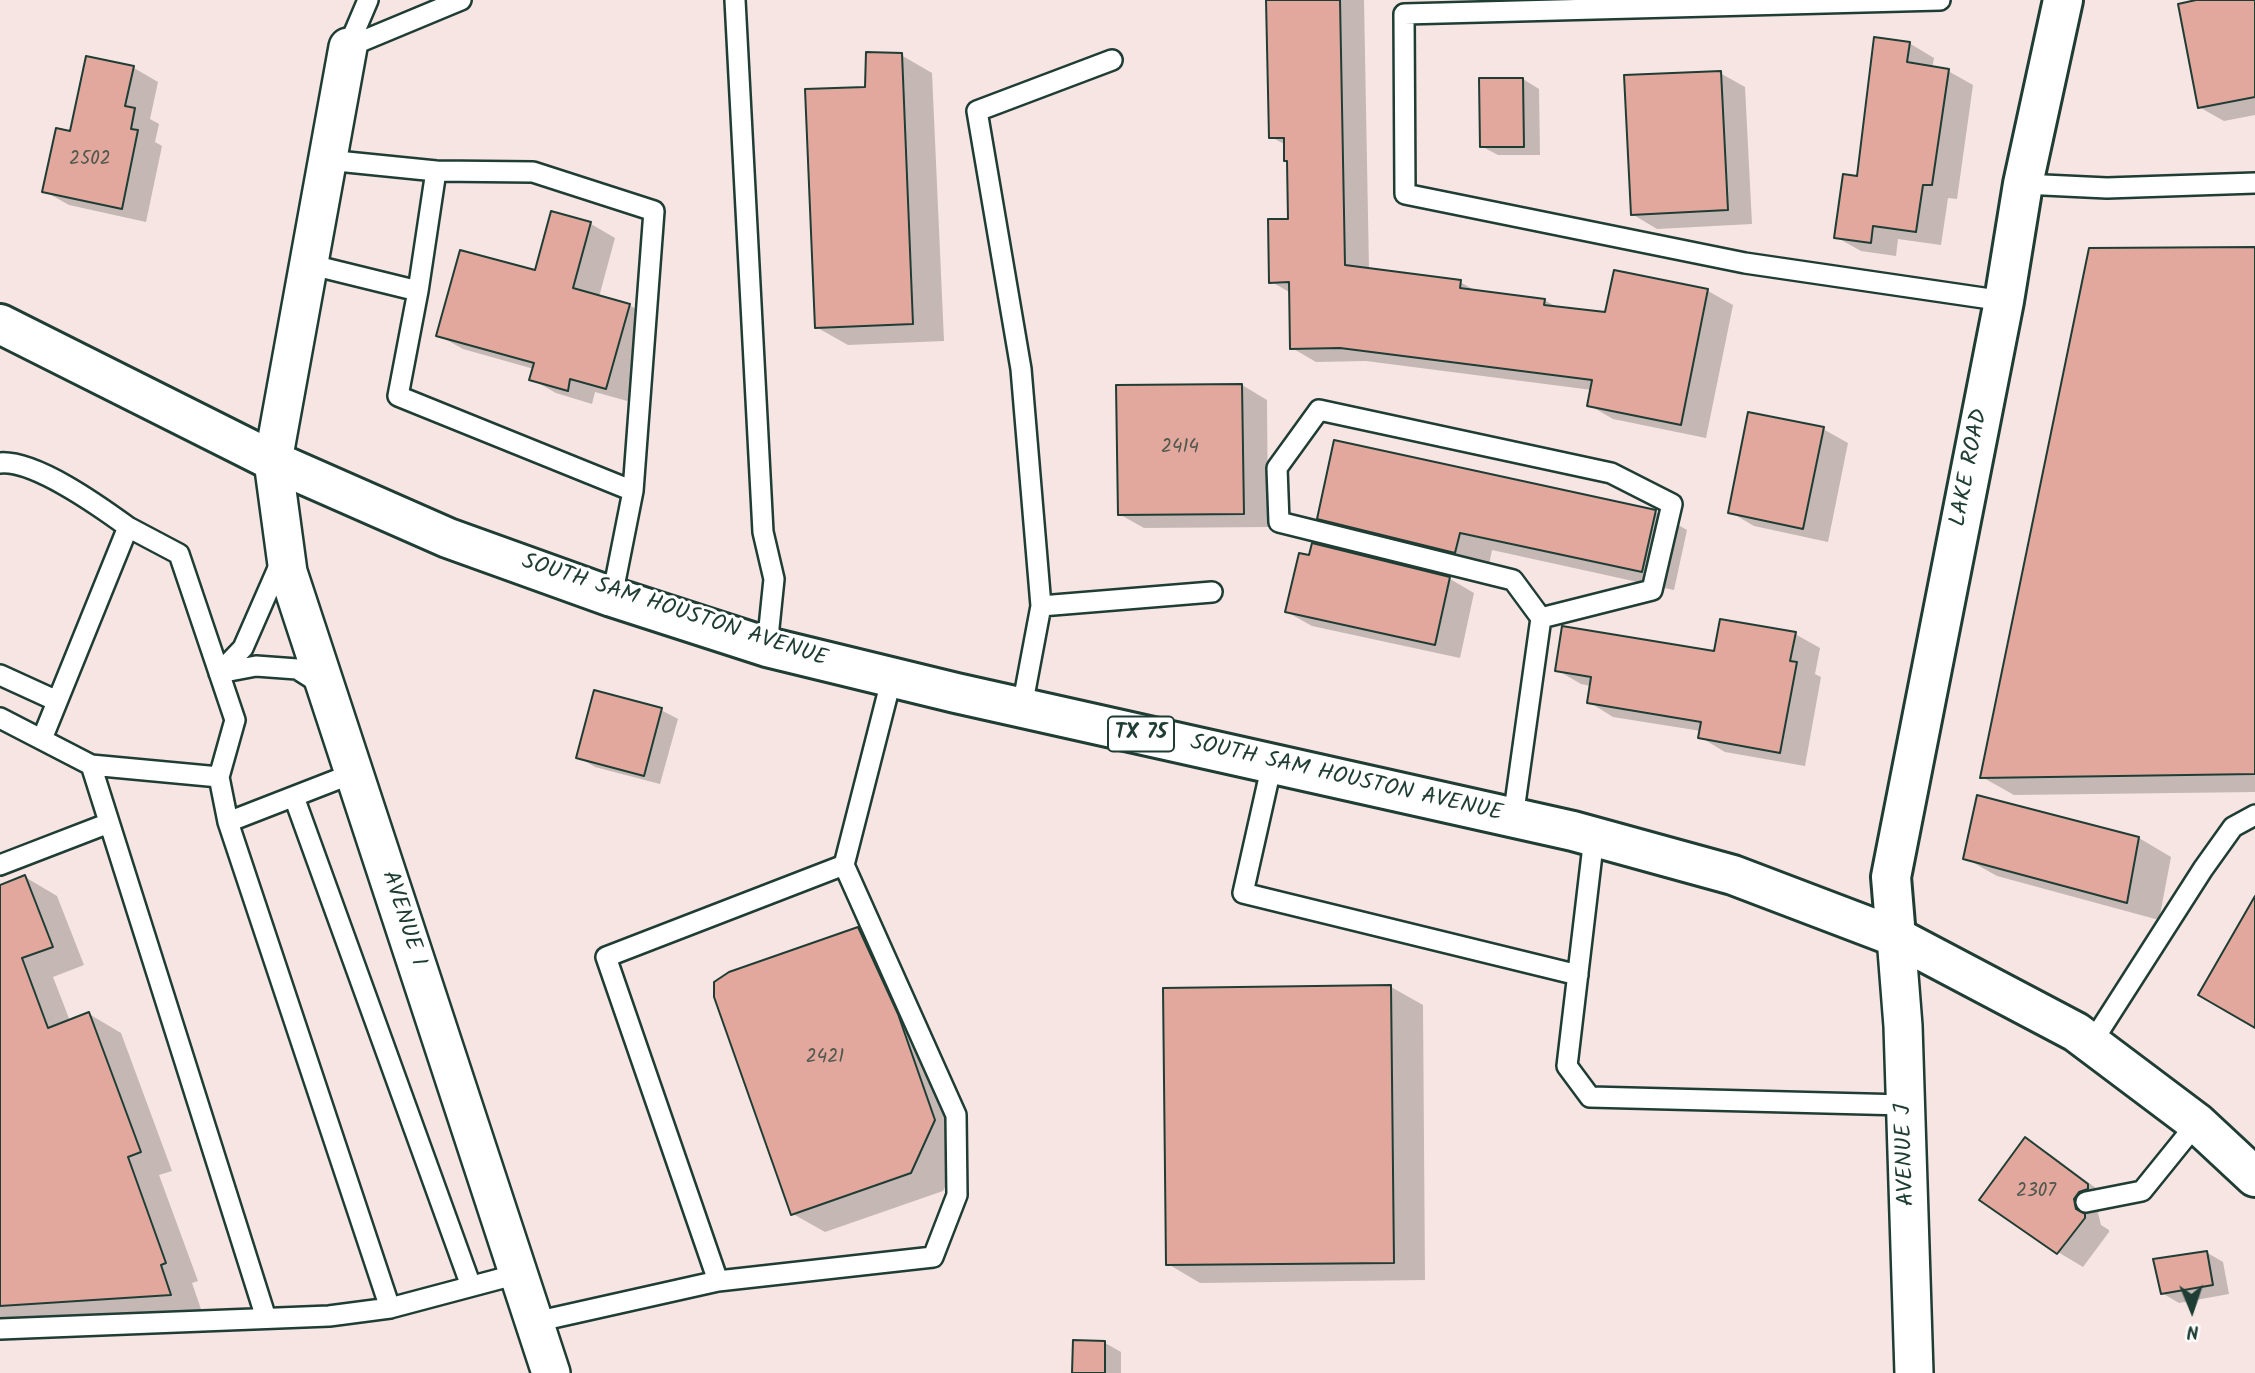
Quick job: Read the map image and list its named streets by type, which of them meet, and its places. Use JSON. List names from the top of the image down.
{
  "streets": {
    "main road": ["LAKE ROAD", "SOUTH SAM HOUSTON AVENUE", "TX 75"],
    "street": ["AVENUE I", "AVENUE J"]
  },
  "crossings": [
    ["LAKE ROAD", "SOUTH SAM HOUSTON AVENUE"],
    ["LAKE ROAD", "AVENUE J"],
    ["SOUTH SAM HOUSTON AVENUE", "AVENUE I"],
    ["SOUTH SAM HOUSTON AVENUE", "AVENUE J"]
  ],
  "house_numbers": [
    "2502",
    "2414",
    "2421",
    "2307"
  ],
  "north": "bottom"
}
